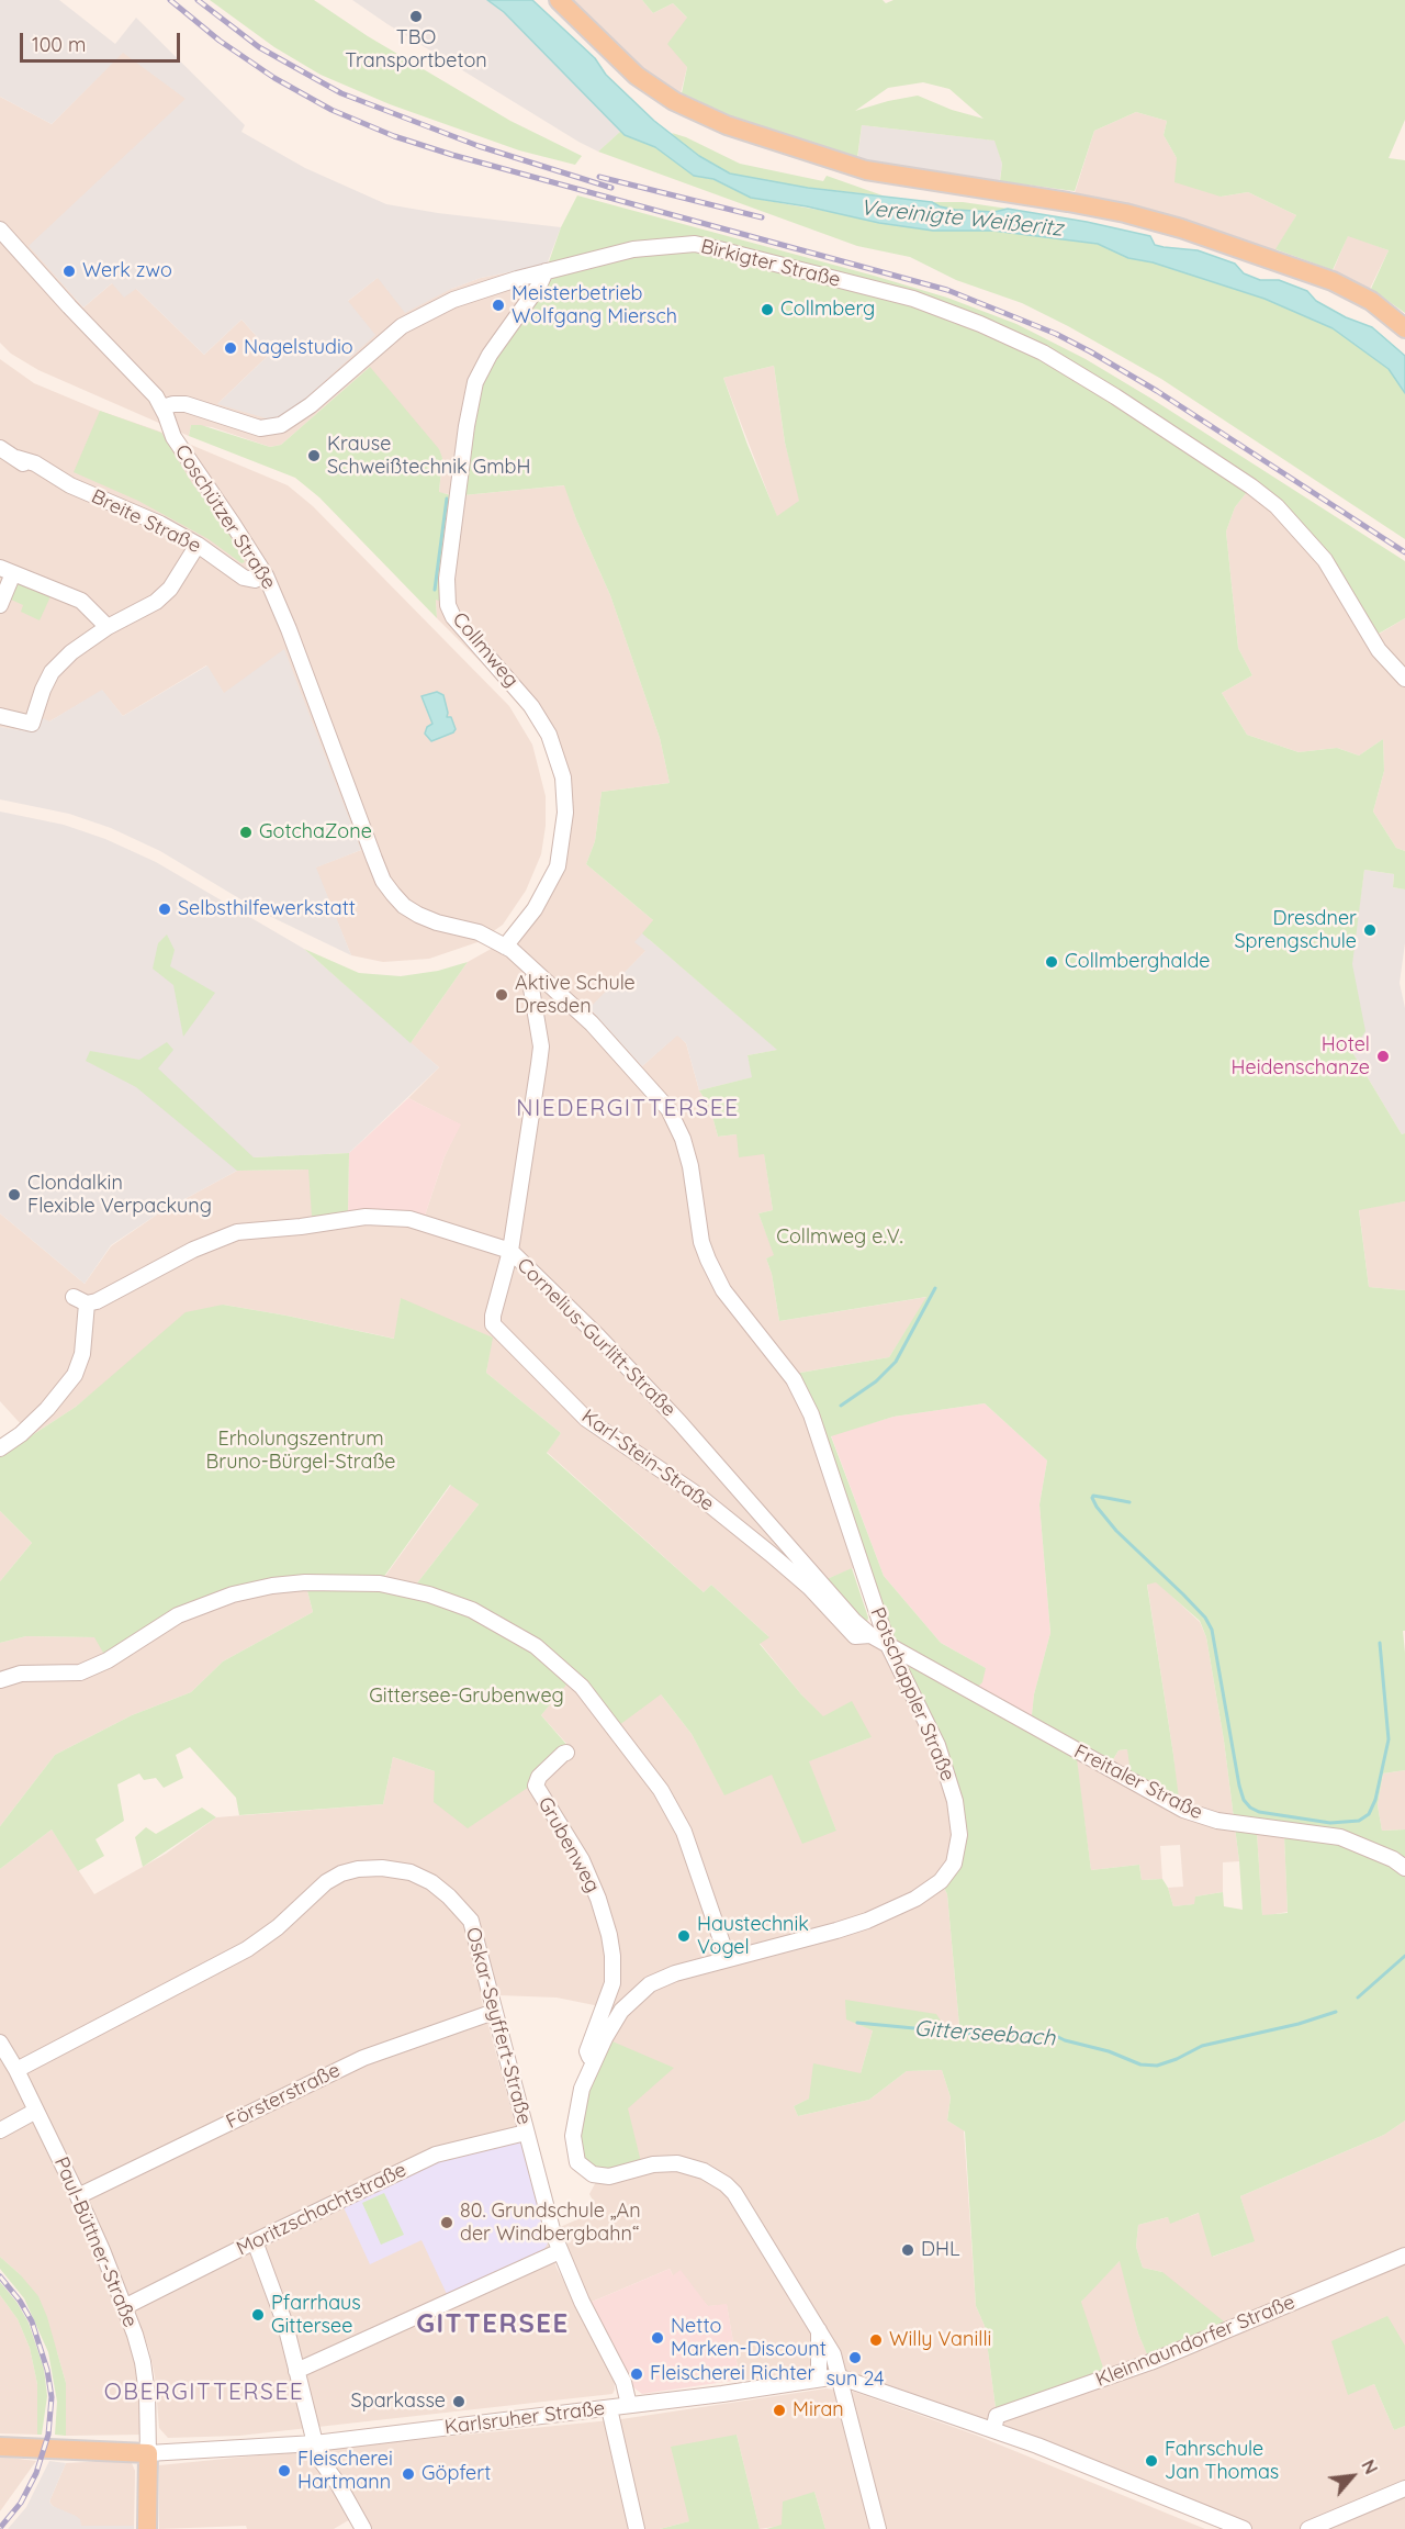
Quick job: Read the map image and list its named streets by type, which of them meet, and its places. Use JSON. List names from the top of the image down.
{
  "streets": {
    "main road": ["Karlsruher Straße"],
    "street": [
      "Birkigter Straße",
      "Coschützer Straße",
      "Breite Straße",
      "Collmweg",
      "Cornelius-Gurlitt-Straße",
      "Karl-Stein-Straße",
      "Potschappler Straße",
      "Freitaler Straße",
      "Grubenweg",
      "Oskar-Seyffert-Straße",
      "Försterstraße",
      "Moritzschachtstraße",
      "Paul-Büttner-Straße",
      "Kleinnaundorfer Straße"
    ]
  },
  "crossings": [
    ["Birkigter Straße", "Coschützer Straße"],
    ["Birkigter Straße", "Collmweg"],
    ["Coschützer Straße", "Breite Straße"],
    ["Coschützer Straße", "Collmweg"],
    ["Coschützer Straße", "Potschappler Straße"],
    ["Collmweg", "Potschappler Straße"],
    ["Cornelius-Gurlitt-Straße", "Karl-Stein-Straße"],
    ["Cornelius-Gurlitt-Straße", "Potschappler Straße"],
    ["Cornelius-Gurlitt-Straße", "Freitaler Straße"],
    ["Karl-Stein-Straße", "Potschappler Straße"],
    ["Potschappler Straße", "Freitaler Straße"],
    ["Potschappler Straße", "Grubenweg"],
    ["Potschappler Straße", "Karlsruher Straße"],
    ["Oskar-Seyffert-Straße", "Försterstraße"],
    ["Oskar-Seyffert-Straße", "Moritzschachtstraße"],
    ["Oskar-Seyffert-Straße", "Paul-Büttner-Straße"],
    ["Oskar-Seyffert-Straße", "Karlsruher Straße"],
    ["Försterstraße", "Paul-Büttner-Straße"],
    ["Moritzschachtstraße", "Paul-Büttner-Straße"],
    ["Paul-Büttner-Straße", "Karlsruher Straße"],
    ["Kleinnaundorfer Straße", "Karlsruher Straße"]
  ],
  "districts": ["NIEDERGITTERSEE", "GITTERSEE", "OBERGITTERSEE"],
  "water": ["Vereinigte Weißeritz", "Gitterseebach"],
  "parks": ["Collmweg e.V.", "Erholungszentrum Bruno-Bürgel-Straße", "Gittersee-Grubenweg"],
  "places": [
    "TBO Transportbeton",
    "Werk zwo",
    "Meisterbetrieb Wolfgang Miersch",
    "Collmberg",
    "Nagelstudio",
    "Krause Schweißtechnik GmbH",
    "GotchaZone",
    "Selbsthilfewerkstatt",
    "Dresdner Sprengschule",
    "Collmberghalde",
    "Aktive Schule Dresden",
    "Hotel Heidenschanze",
    "Clondalkin Flexible Verpackung",
    "Haustechnik Vogel",
    "80. Grundschule „An der Windbergbahn“",
    "DHL",
    "Pfarrhaus Gittersee",
    "Netto Marken-Discount",
    "Willy Vanilli",
    "sun 24",
    "Fleischerei Richter",
    "Sparkasse",
    "Miran",
    "Fahrschule Jan Thomas",
    "Fleischerei Hartmann",
    "Göpfert"
  ],
  "scale_bar": "100 m",
  "north": "top right"
}
